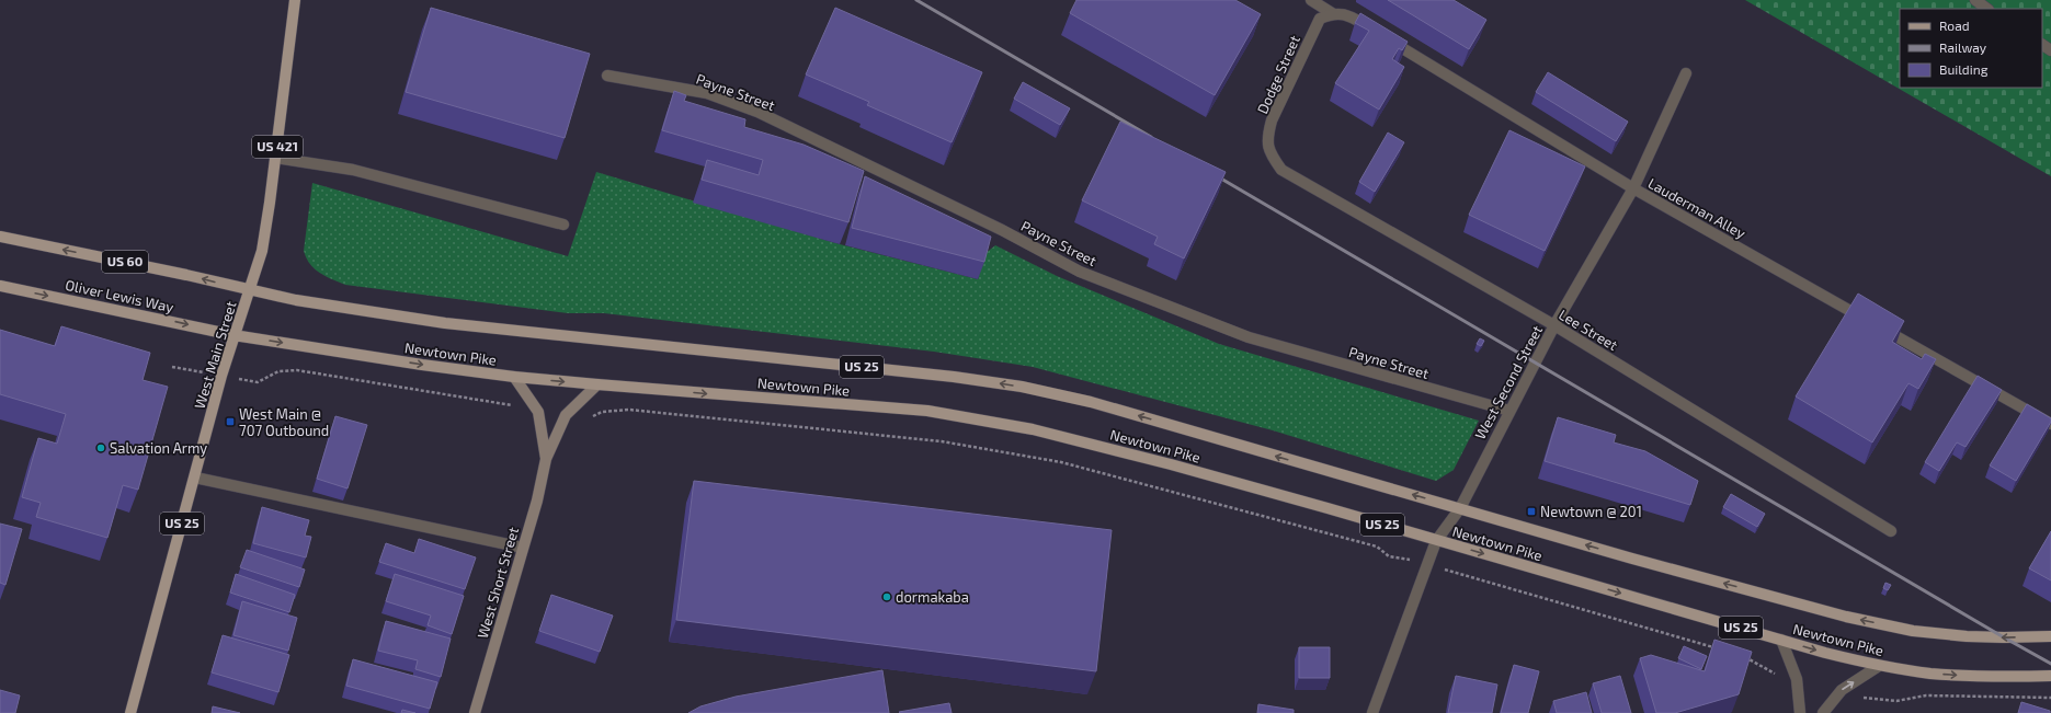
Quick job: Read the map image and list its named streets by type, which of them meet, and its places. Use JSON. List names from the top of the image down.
{
  "streets": {
    "main road": [
      "US 421",
      "US 60",
      "Oliver Lewis Way",
      "Newtown Pike",
      "West Main Street",
      "US 25",
      "West Short Street"
    ],
    "street": [
      "Dodge Street",
      "Payne Street",
      "Lauderman Alley",
      "Lee Street",
      "West Second Street"
    ]
  },
  "crossings": [
    ["Dodge Street", "Lauderman Alley"],
    ["Dodge Street", "Lee Street"],
    ["Payne Street", "West Second Street"],
    ["Lauderman Alley", "West Second Street"],
    ["US 60", "Newtown Pike"],
    ["US 60", "West Main Street"],
    ["Oliver Lewis Way", "Newtown Pike"],
    ["Oliver Lewis Way", "West Main Street"],
    ["Lee Street", "West Second Street"],
    ["Newtown Pike", "West Main Street"],
    ["Newtown Pike", "West Second Street"],
    ["Newtown Pike", "West Short Street"]
  ],
  "places": {
    "transit": ["West Main @ 707 Outbound", "Newtown @ 201"],
    "other": ["Salvation Army", "dormakaba"]
  },
  "legend": ["Road", "Railway", "Building"]
}
